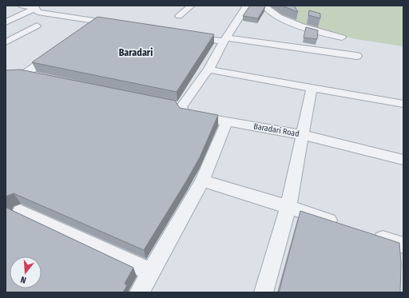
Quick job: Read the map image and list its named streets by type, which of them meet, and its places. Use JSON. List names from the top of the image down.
{
  "streets": {
    "street": ["Baradari Road"]
  },
  "districts": ["Baradari"],
  "north": "bottom"
}
